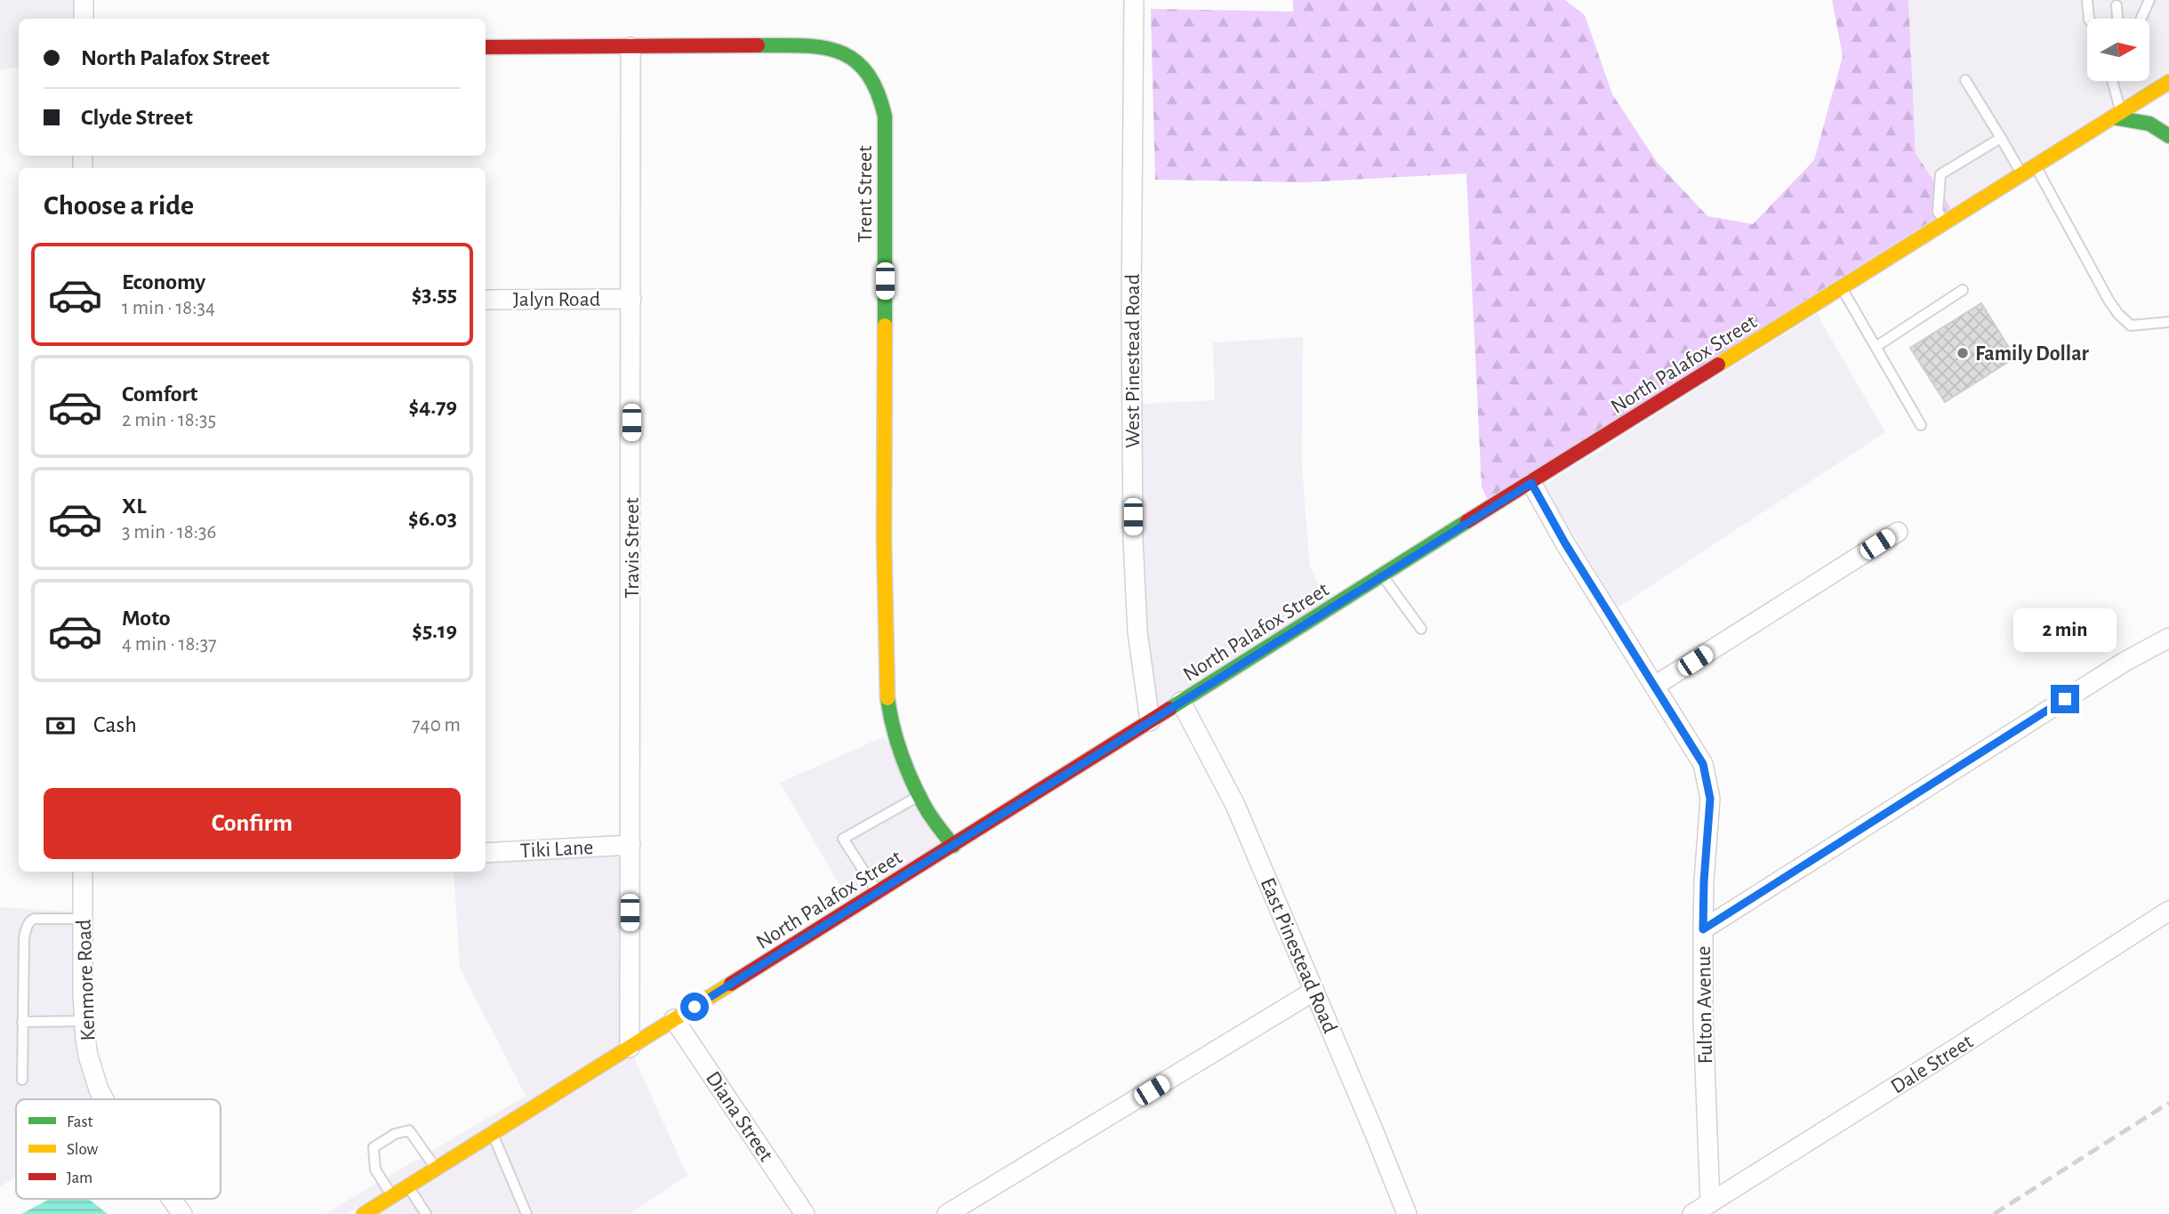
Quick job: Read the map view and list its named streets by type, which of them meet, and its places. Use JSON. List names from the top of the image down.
{
  "streets": {
    "main road": ["Trent Street", "North Palafox Street"],
    "street": [
      "Jalyn Road",
      "West Pinestead Road",
      "Travis Street",
      "Tiki Lane",
      "East Pinestead Road",
      "Kenmore Road",
      "Fulton Avenue",
      "Dale Street",
      "Diana Street"
    ]
  },
  "crossings": [
    ["Trent Street", "North Palafox Street"],
    ["Trent Street", "Travis Street"],
    ["Jalyn Road", "Travis Street"],
    ["West Pinestead Road", "North Palafox Street"],
    ["North Palafox Street", "Travis Street"],
    ["North Palafox Street", "East Pinestead Road"],
    ["North Palafox Street", "Fulton Avenue"],
    ["North Palafox Street", "Diana Street"],
    ["Travis Street", "Tiki Lane"],
    ["Fulton Avenue", "Dale Street"]
  ],
  "places": ["Family Dollar"],
  "legend": ["Fast", "Slow", "Jam"],
  "north": "right",
  "page": {
    "banner": ["North Palafox Street", "Clyde Street"],
    "heading": "Choose a ride",
    "list": [
      {
        "name": "Economy",
        "note": "1 min · 18:34",
        "value": "$3.55"
      },
      {
        "name": "Comfort",
        "note": "2 min · 18:35",
        "value": "$4.79"
      },
      {
        "name": "XL",
        "note": "3 min · 18:36",
        "value": "$6.03"
      },
      {
        "name": "Moto",
        "note": "4 min · 18:37",
        "value": "$5.19"
      }
    ],
    "bubble": "2 min",
    "pay": ["Cash", "740 m"],
    "buttons": "Confirm"
  }
}
